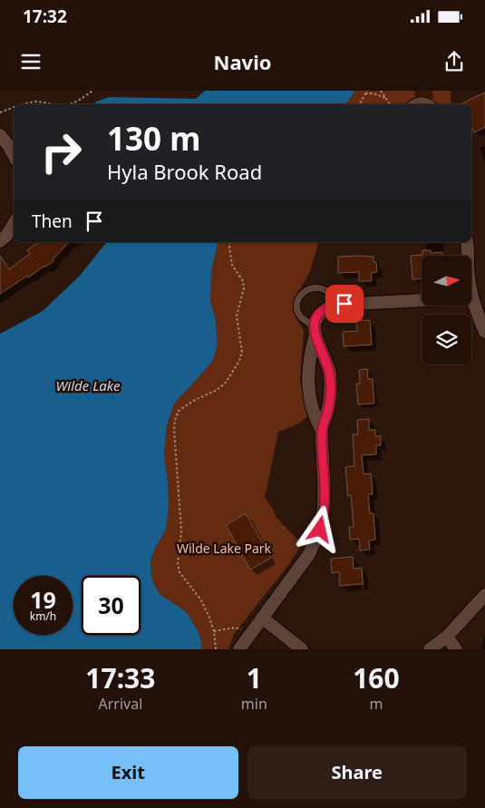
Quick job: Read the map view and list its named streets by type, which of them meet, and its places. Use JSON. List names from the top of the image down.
{
  "water": ["Wilde Lake"],
  "parks": ["Wilde Lake Park"],
  "north": "right",
  "page": {
    "status": "17:32",
    "header": "Navio",
    "turn": ["130 m", "Hyla Brook Road"],
    "then": "Then",
    "speed": "19 km/h",
    "limit": "30",
    "eta": [
      "17:33",
      "Arrival",
      "1",
      "min",
      "160",
      "m"
    ],
    "buttons": ["Exit", "Share"]
  }
}
